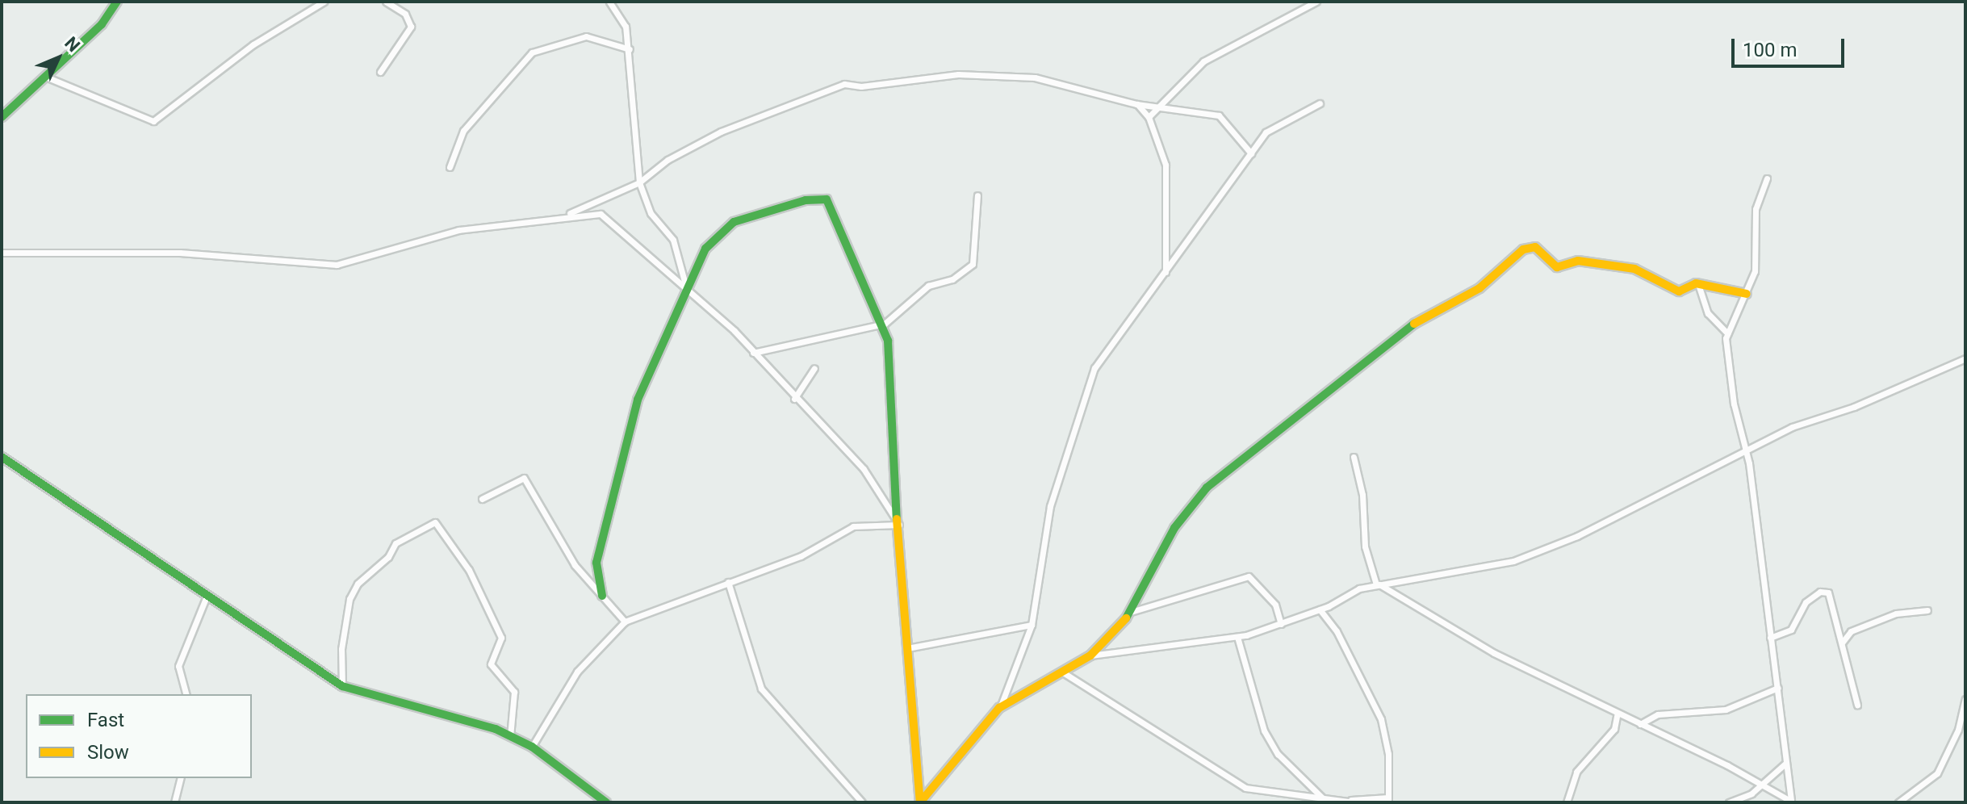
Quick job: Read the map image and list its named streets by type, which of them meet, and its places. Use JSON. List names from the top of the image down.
{
  "legend": ["Fast", "Slow"],
  "scale_bar": "100 m",
  "north": "top right"
}
